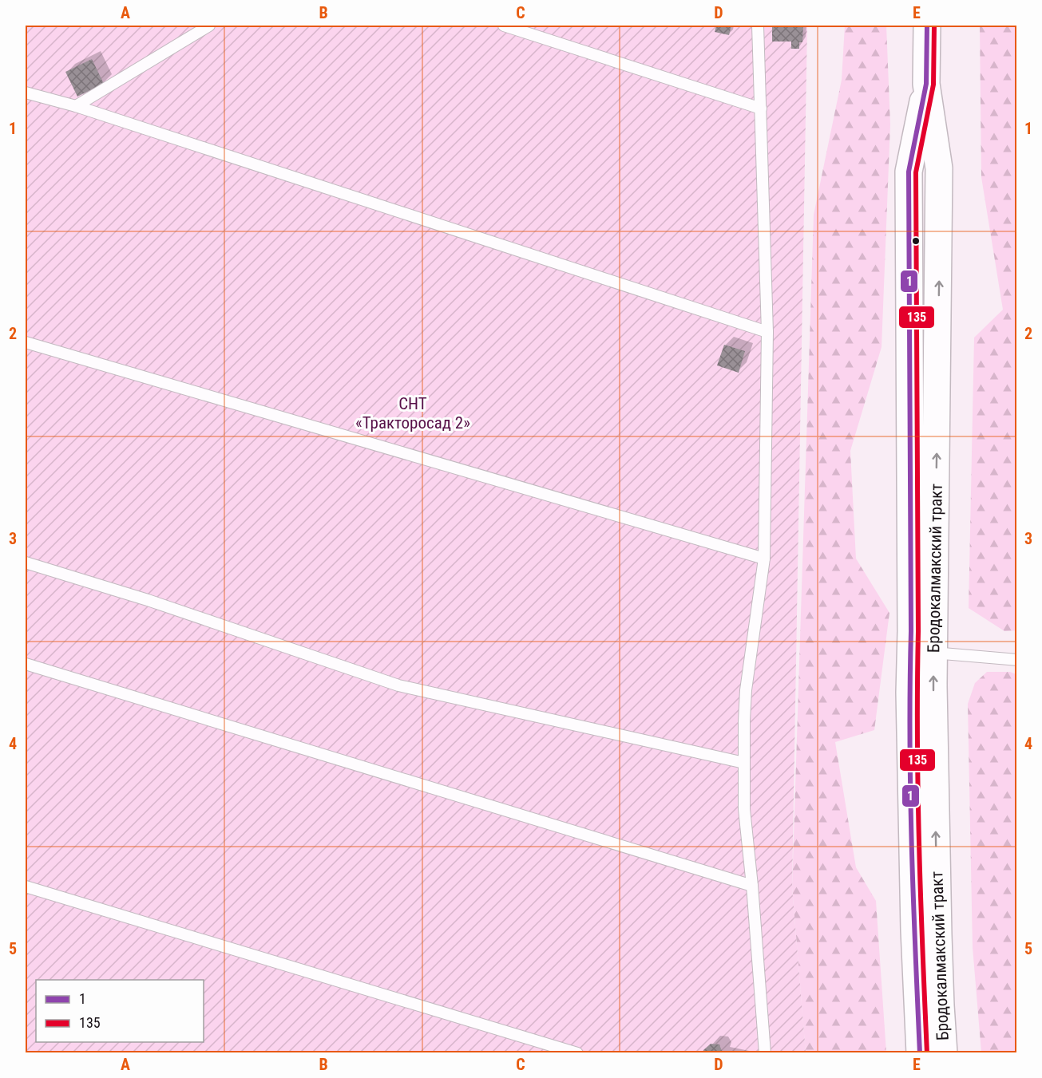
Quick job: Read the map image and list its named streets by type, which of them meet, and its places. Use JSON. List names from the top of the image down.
{
  "streets": {
    "main road": ["Бродокалмакский тракт"]
  },
  "parks": ["СНТ «Тракторосад 2»"],
  "lines": ["transit line 1", "transit line 135"],
  "legend": ["1", "135"],
  "grid": {
    "columns": [
      "A",
      "B",
      "C",
      "D",
      "E"
    ],
    "rows": [
      "1",
      "2",
      "3",
      "4",
      "5"
    ]
  }
}
